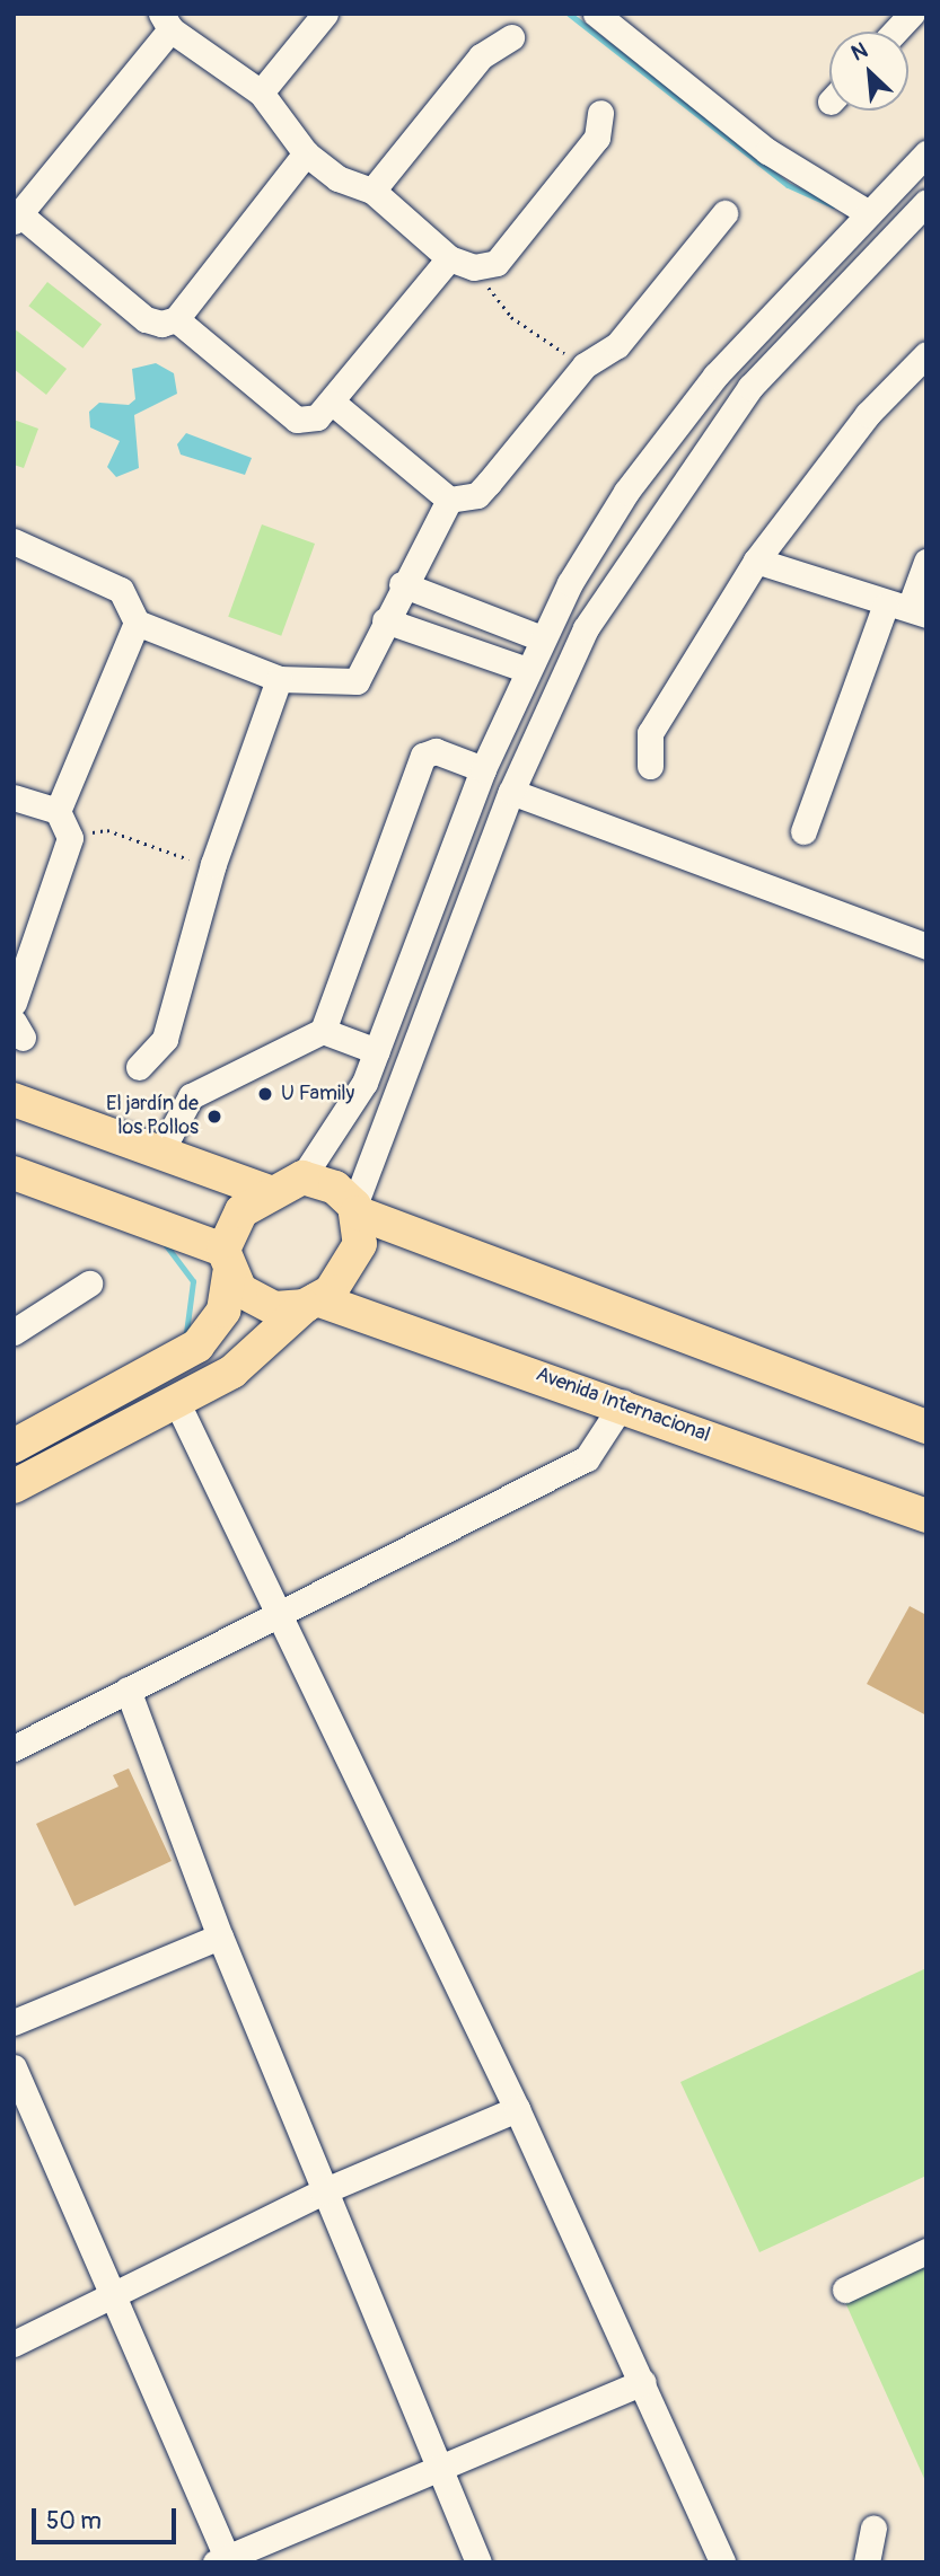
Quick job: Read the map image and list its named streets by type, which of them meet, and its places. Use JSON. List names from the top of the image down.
{
  "streets": {
    "main road": ["Avenida Internacional"]
  },
  "places": ["U Family", "El jardín de los Pollos"],
  "scale_bar": "50 m",
  "north": "top left"
}
